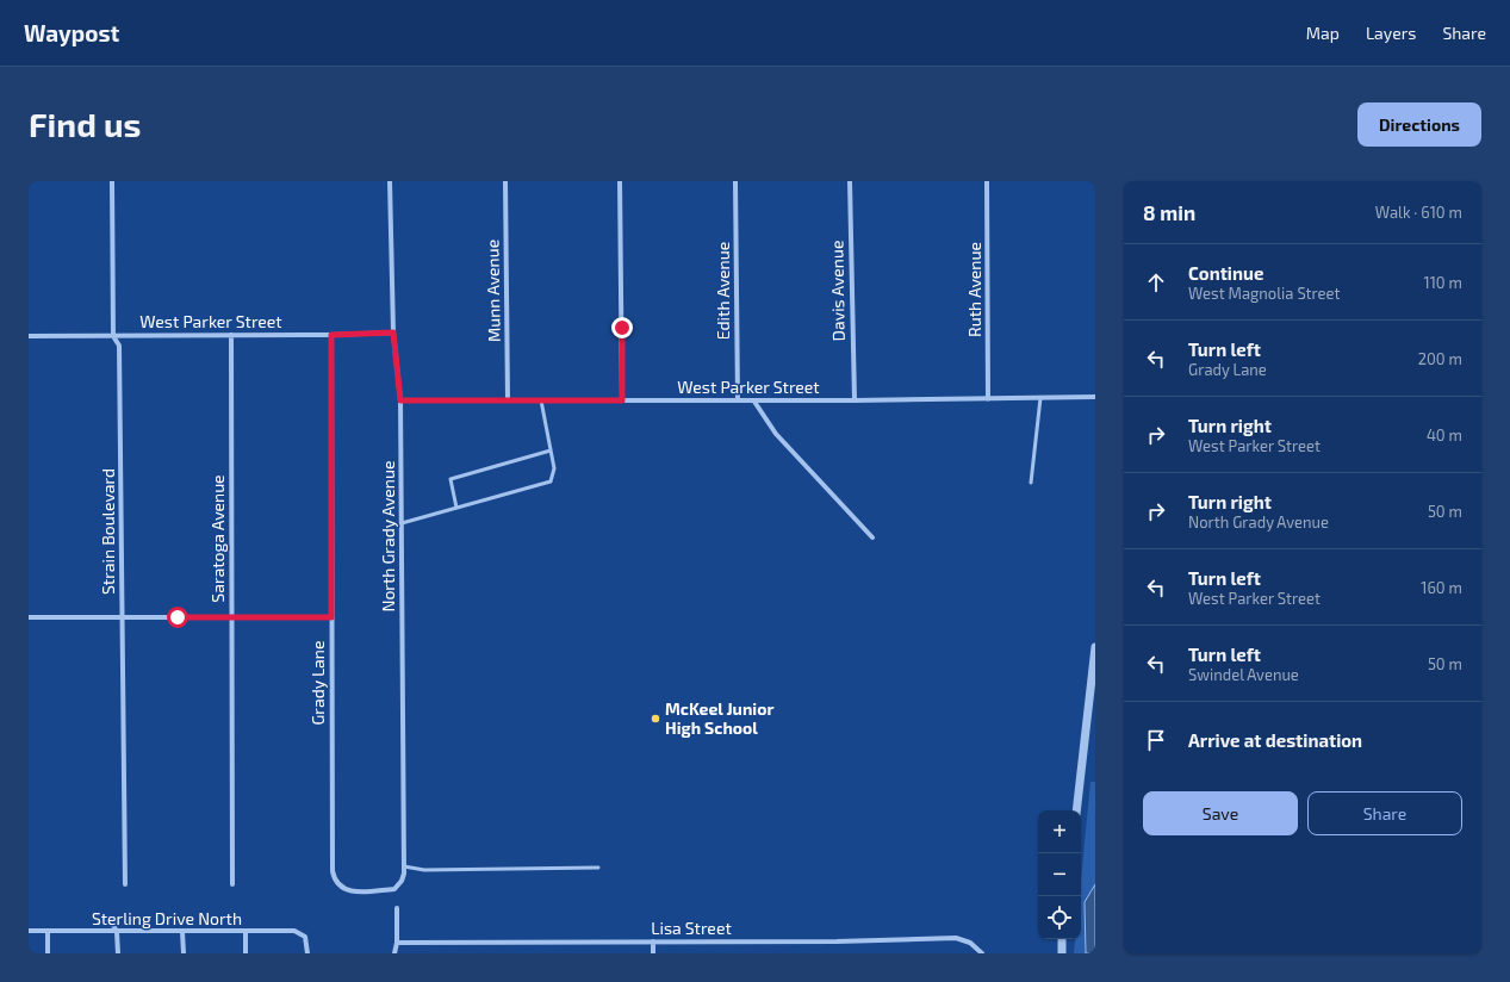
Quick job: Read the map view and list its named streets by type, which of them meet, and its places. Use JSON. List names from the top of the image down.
{
  "streets": {
    "street": [
      "Ruth Avenue",
      "Munn Avenue",
      "Edith Avenue",
      "Davis Avenue",
      "West Parker Street",
      "Strain Boulevard",
      "North Grady Avenue",
      "Saratoga Avenue",
      "Grady Lane",
      "Sterling Drive North",
      "Lisa Street"
    ]
  },
  "crossings": [
    ["Ruth Avenue", "West Parker Street"],
    ["Munn Avenue", "West Parker Street"],
    ["Edith Avenue", "West Parker Street"],
    ["Davis Avenue", "West Parker Street"],
    ["West Parker Street", "Strain Boulevard"],
    ["West Parker Street", "North Grady Avenue"],
    ["West Parker Street", "Saratoga Avenue"],
    ["West Parker Street", "Grady Lane"],
    ["North Grady Avenue", "Grady Lane"]
  ],
  "places": ["McKeel Junior High School"],
  "page": {
    "header": "Waypost",
    "nav": ["Map", "Layers", "Share"],
    "buttons": [
      "Directions",
      ["Save", "Share"]
    ],
    "title": "Find us",
    "heading": ["8 min", "Walk · 610 m"],
    "list": [
      ["Continue", "West Magnolia Street", "110 m"],
      ["Turn left", "Grady Lane", "200 m"],
      ["Turn right", "West Parker Street", "40 m"],
      ["Turn right", "North Grady Avenue", "50 m"],
      ["Turn left", "West Parker Street", "160 m"],
      ["Turn left", "Swindel Avenue", "50 m"],
      "Arrive at destination"
    ],
    "map_buttons": ["+", "−"]
  }
}
